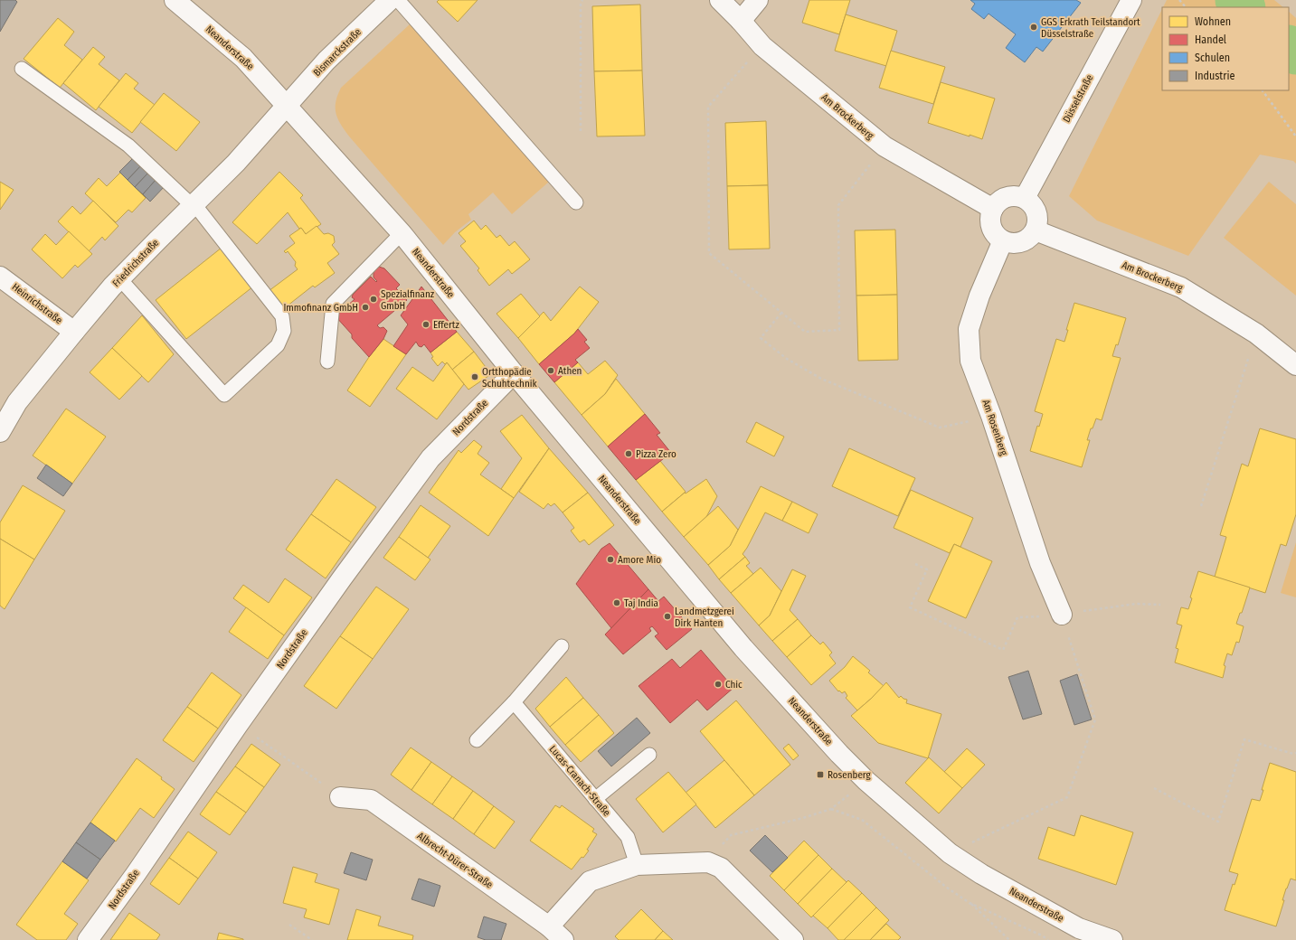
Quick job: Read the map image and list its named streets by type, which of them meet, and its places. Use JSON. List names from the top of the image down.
{
  "streets": {
    "street": [
      "Neanderstraße",
      "Bismarckstraße",
      "Düsselstraße",
      "Am Brockerberg",
      "Friedrichstraße",
      "Heinrichstraße",
      "Nordstraße",
      "Am Rosenberg",
      "Albrecht-Dürer-Straße"
    ],
    "lane": ["Lucas-Cranach-Straße"]
  },
  "crossings": [
    ["Neanderstraße", "Bismarckstraße"],
    ["Neanderstraße", "Friedrichstraße"],
    ["Neanderstraße", "Nordstraße"],
    ["Bismarckstraße", "Friedrichstraße"],
    ["Düsselstraße", "Am Brockerberg"],
    ["Düsselstraße", "Am Rosenberg"],
    ["Am Brockerberg", "Am Rosenberg"],
    ["Friedrichstraße", "Heinrichstraße"]
  ],
  "places": {
    "other": [
      "GGS Erkrath Teilstandort Düsselstraße",
      "Spezialfinanz GmbH",
      "Immofinanz GmbH",
      "Effertz",
      "Athen",
      "Ortthopädie Schuhtechnik",
      "Pizza Zero",
      "Amore Mio",
      "Taj India",
      "Landmetzgerei Dirk Hanten",
      "Chic"
    ],
    "transit": ["Rosenberg"]
  },
  "legend": [
    "Wohnen",
    "Handel",
    "Schulen",
    "Industrie"
  ]
}
